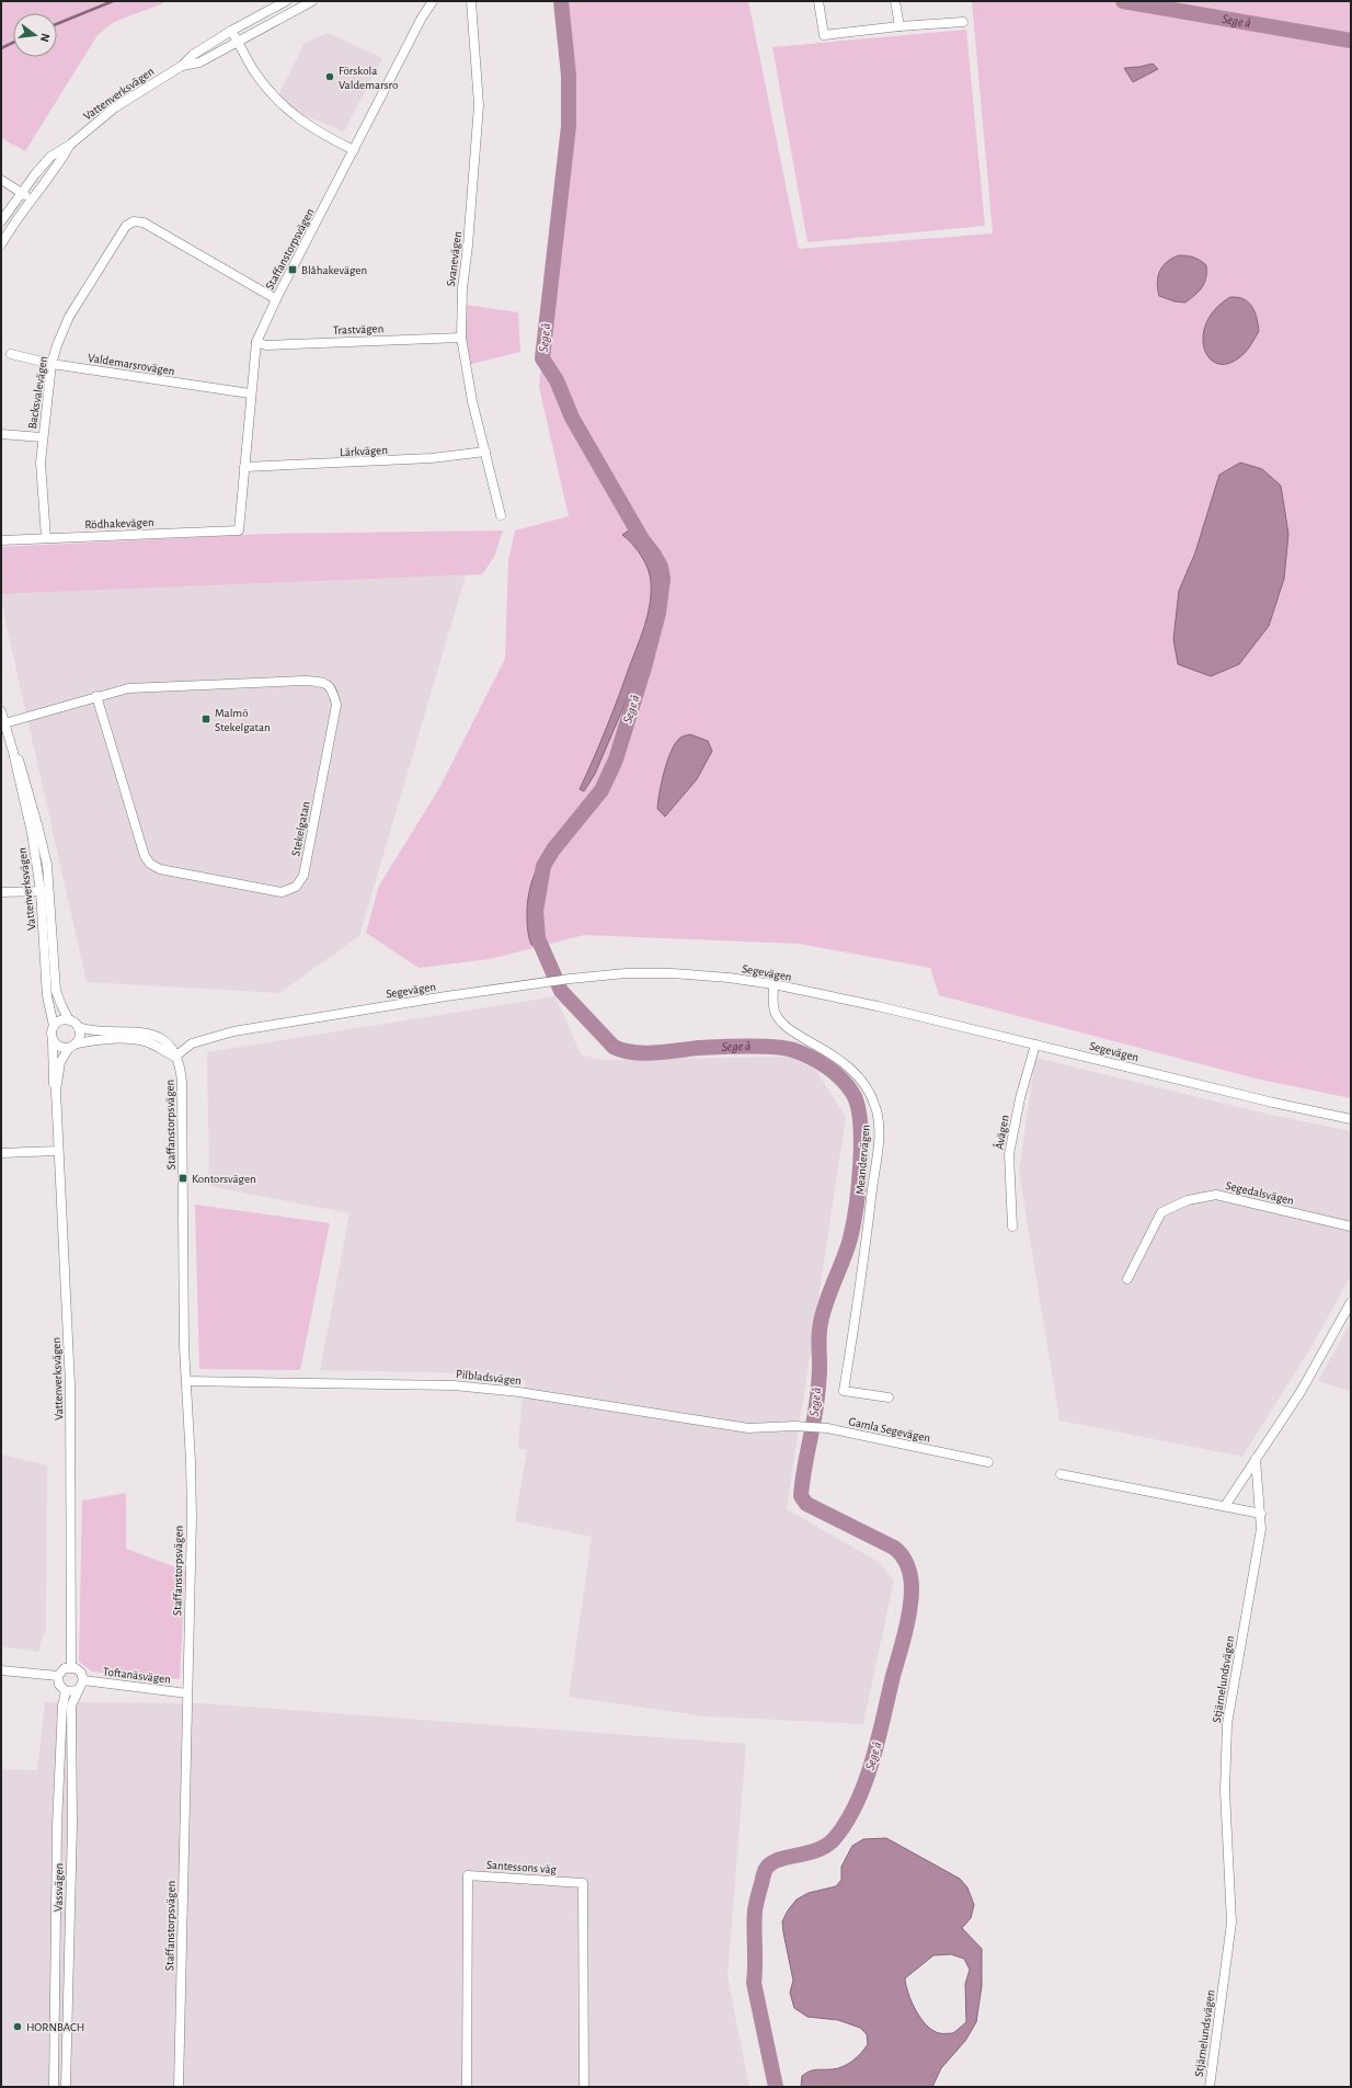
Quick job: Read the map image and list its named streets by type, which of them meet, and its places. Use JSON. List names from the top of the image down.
{
  "streets": {
    "street": [
      "Vattenverksvägen",
      "Staffanstorpsvägen",
      "Svanevägen",
      "Trastvägen",
      "Valdemarsrovägen",
      "Backsvalevägen",
      "Lärkvägen",
      "Rödhakevägen",
      "Stekelgatan",
      "Segevägen",
      "Åvägen",
      "Meandervägen",
      "Segedalsvägen",
      "Pilbladsvägen",
      "Gamla Segevägen",
      "Toftanäsvägen",
      "Stjärnelundsvägen",
      "Santessons väg",
      "Vassvägen"
    ]
  },
  "crossings": [
    ["Vattenverksvägen", "Stekelgatan"],
    ["Vattenverksvägen", "Toftanäsvägen"],
    ["Vattenverksvägen", "Vassvägen"],
    ["Staffanstorpsvägen", "Trastvägen"],
    ["Staffanstorpsvägen", "Valdemarsrovägen"],
    ["Staffanstorpsvägen", "Backsvalevägen"],
    ["Staffanstorpsvägen", "Lärkvägen"],
    ["Staffanstorpsvägen", "Rödhakevägen"],
    ["Staffanstorpsvägen", "Segevägen"],
    ["Staffanstorpsvägen", "Pilbladsvägen"],
    ["Staffanstorpsvägen", "Toftanäsvägen"],
    ["Svanevägen", "Trastvägen"],
    ["Svanevägen", "Lärkvägen"],
    ["Valdemarsrovägen", "Backsvalevägen"],
    ["Backsvalevägen", "Rödhakevägen"],
    ["Segevägen", "Åvägen"],
    ["Segevägen", "Meandervägen"],
    ["Pilbladsvägen", "Gamla Segevägen"],
    ["Toftanäsvägen", "Vassvägen"]
  ],
  "water": ["Sege å"],
  "places": {
    "other": ["Förskola Valdemarsro", "HORNBACH"],
    "transit": ["Blåhakevägen", "Malmö Stekelgatan", "Kontorsvägen"]
  },
  "north": "right"
}
